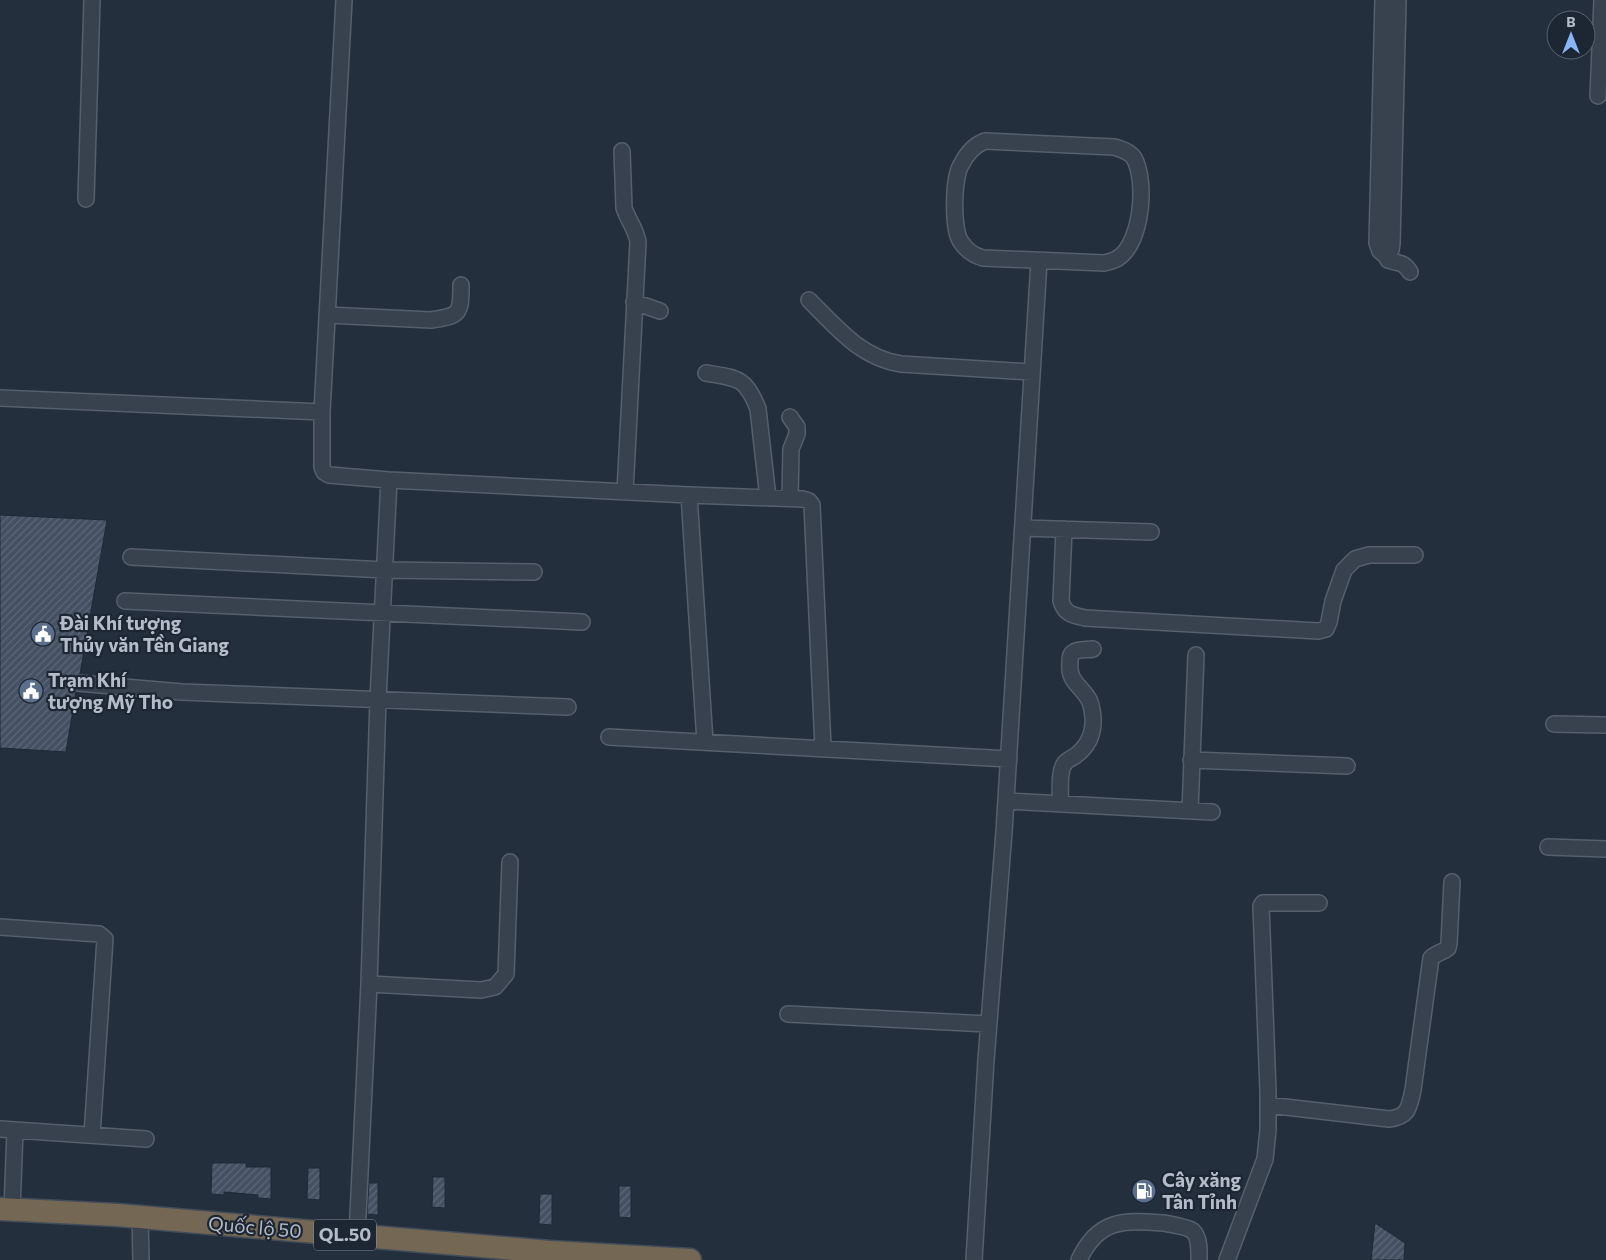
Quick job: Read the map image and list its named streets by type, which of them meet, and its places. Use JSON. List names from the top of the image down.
{
  "streets": {
    "highway": ["Quốc lộ 50", "QL.50"]
  },
  "places": {
    "public building": ["Đài Khí tượng Thủy văn Tền Giang", "Trạm Khí tượng Mỹ Tho"],
    "fuel station": ["Cây xăng Tân Tỉnh"]
  },
  "north": "top"
}
